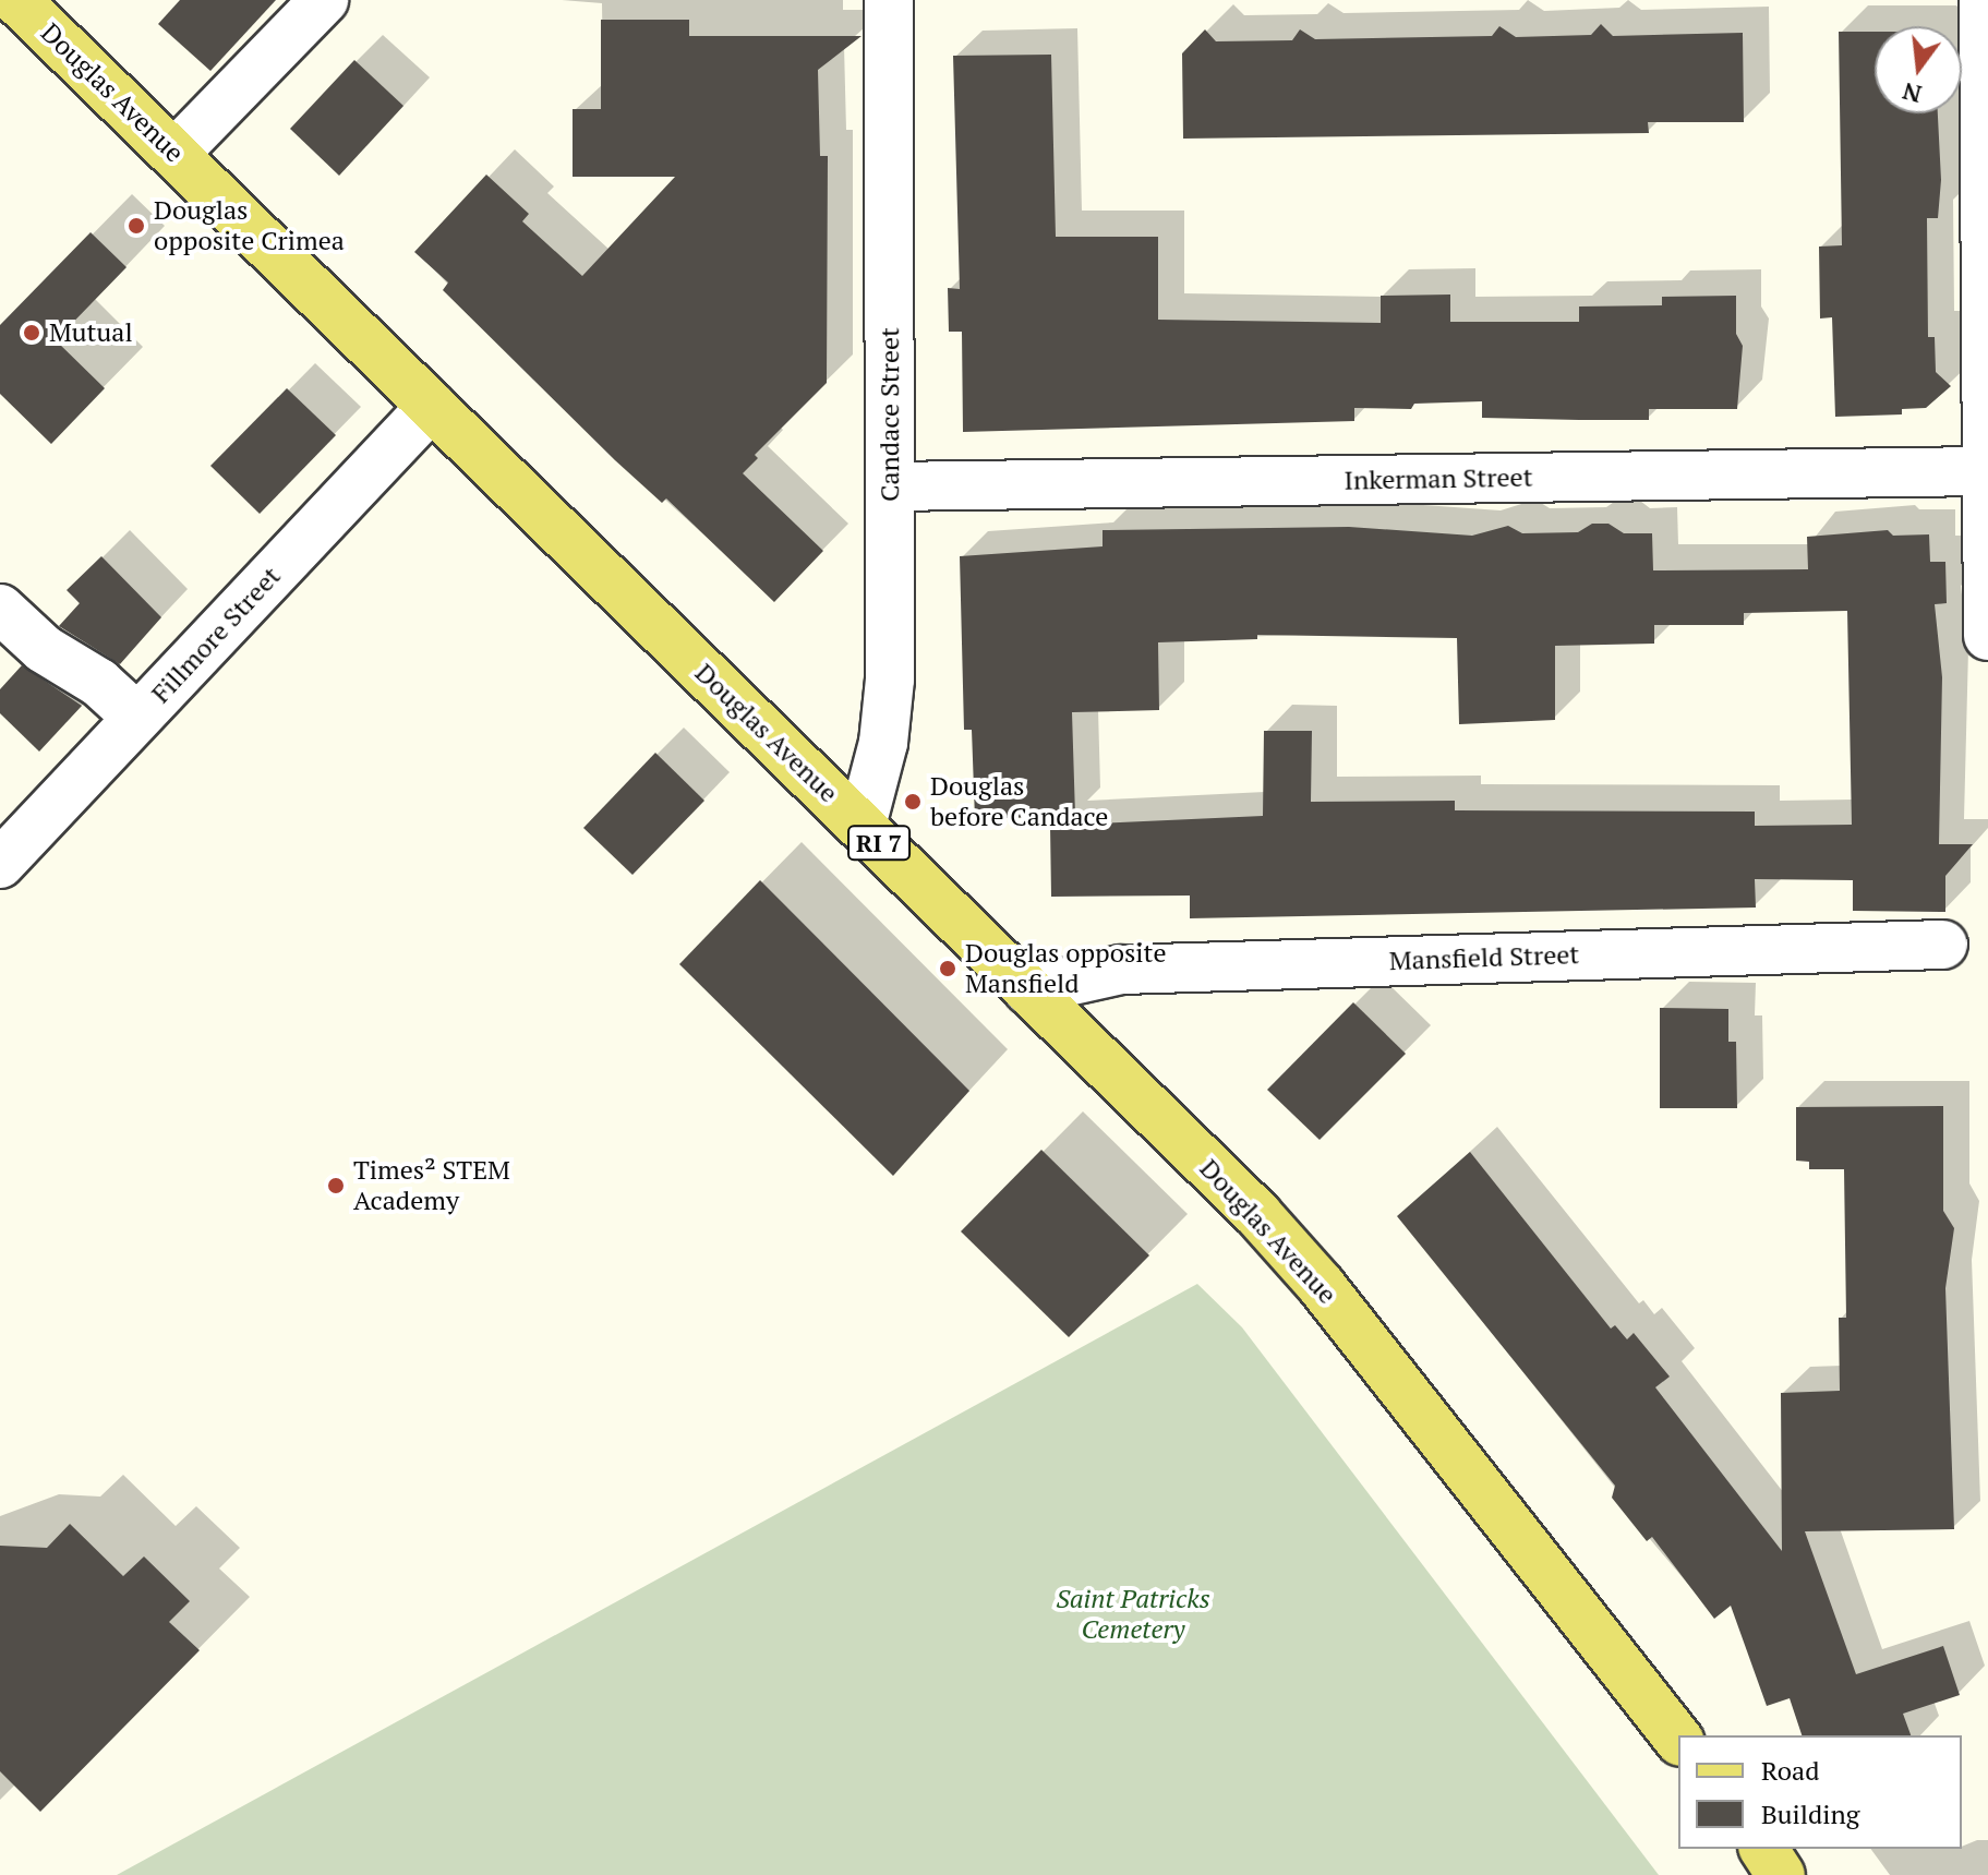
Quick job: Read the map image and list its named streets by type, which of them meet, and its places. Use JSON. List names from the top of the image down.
{
  "streets": {
    "main road": ["Douglas Avenue", "RI 7"],
    "street": [
      "Candace Street",
      "Inkerman Street",
      "Fillmore Street",
      "Mansfield Street"
    ]
  },
  "crossings": [
    ["Douglas Avenue", "Candace Street"],
    ["Douglas Avenue", "Fillmore Street"],
    ["Douglas Avenue", "Mansfield Street"],
    ["Candace Street", "Inkerman Street"]
  ],
  "parks": ["Saint Patricks Cemetery"],
  "places": [
    "Douglas opposite Crimea",
    "Mutual",
    "Douglas before Candace",
    "Douglas opposite Mansfield",
    "Times² STEM Academy"
  ],
  "legend": ["Road", "Building"],
  "north": "bottom"
}
